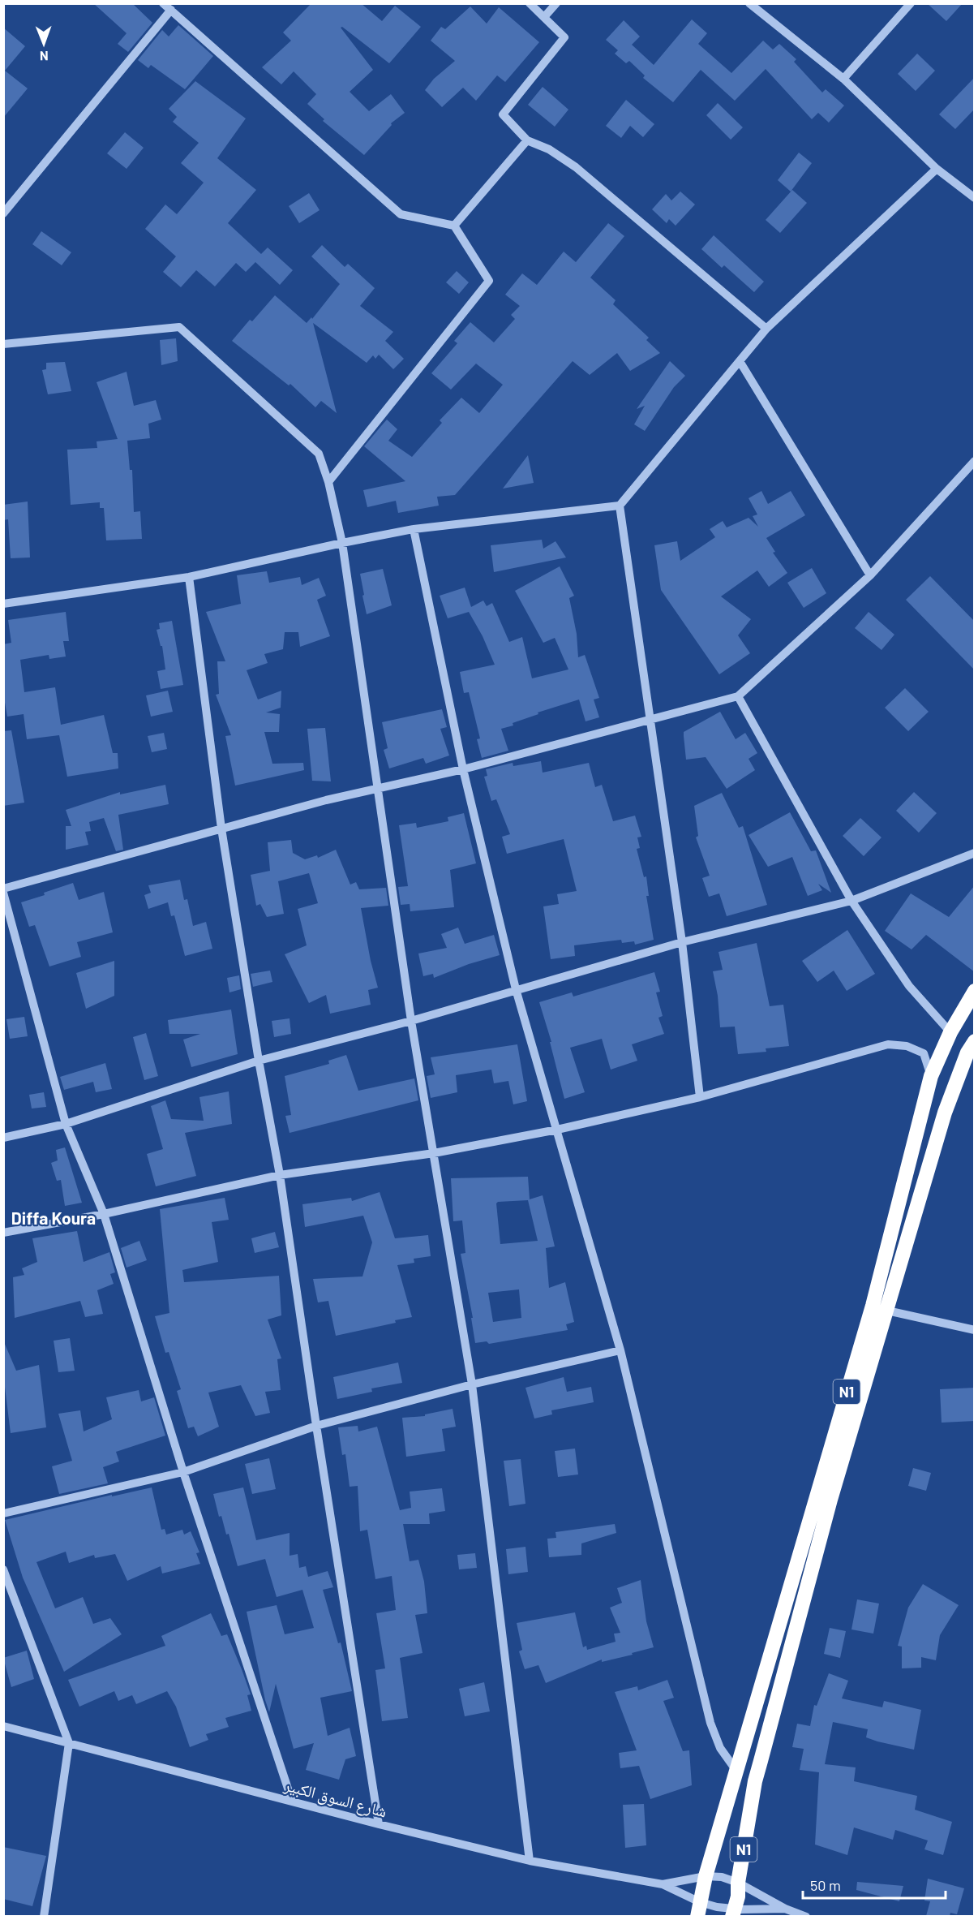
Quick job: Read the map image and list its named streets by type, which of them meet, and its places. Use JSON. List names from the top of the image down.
{
  "streets": {
    "highway": ["N1"],
    "street": ["شارع السوق الكبير"]
  },
  "crossings": [
    ["N1", "شارع السوق الكبير"]
  ],
  "districts": ["Diffa Koura"],
  "scale_bar": "50 m",
  "north": "bottom"
}
